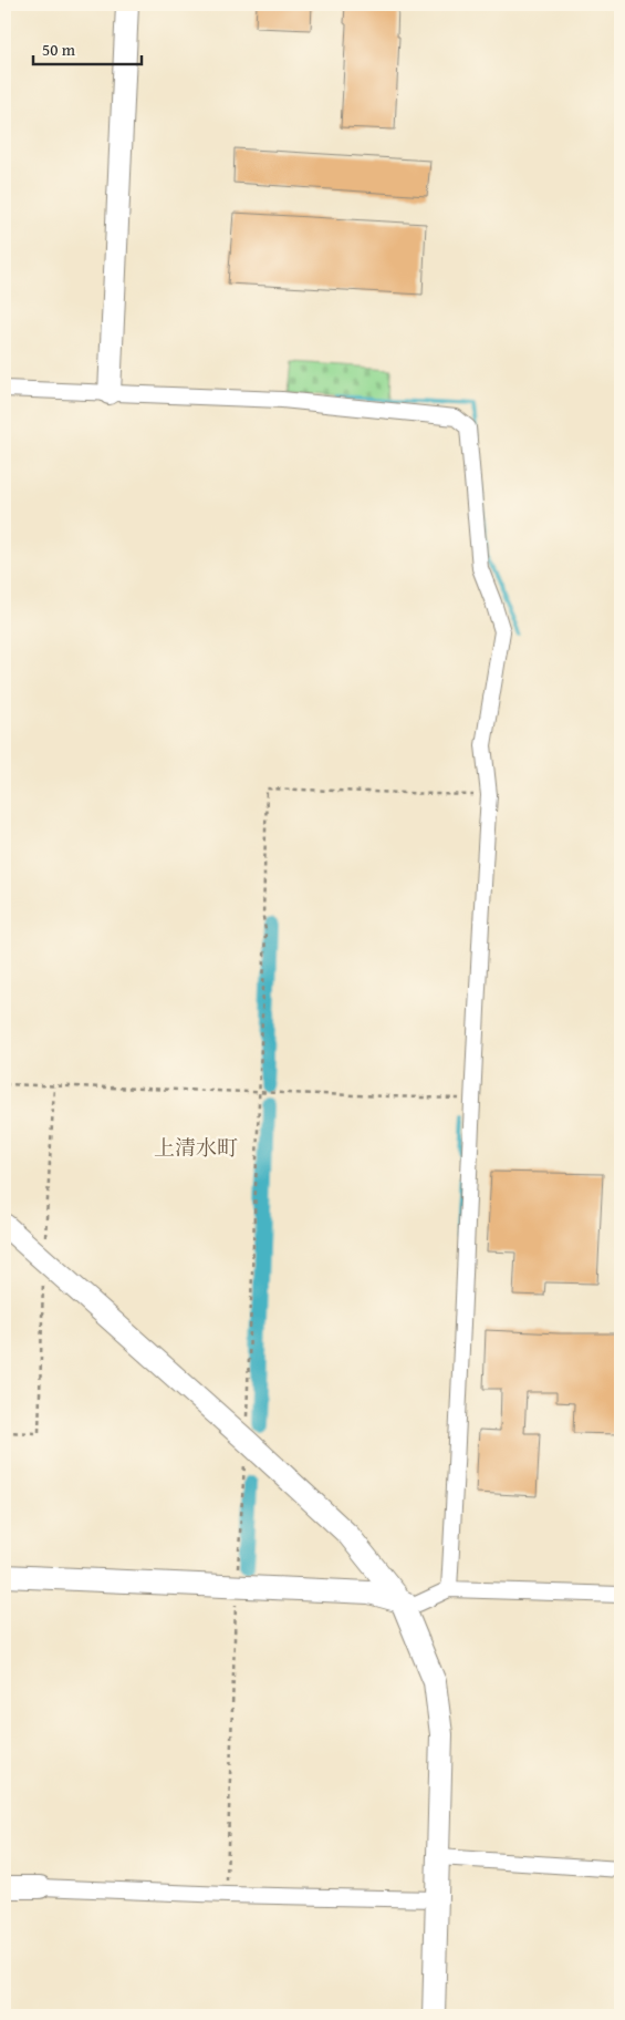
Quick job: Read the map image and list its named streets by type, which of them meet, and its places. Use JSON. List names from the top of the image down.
{
  "districts": ["上清水町"],
  "scale_bar": "50 m"
}
